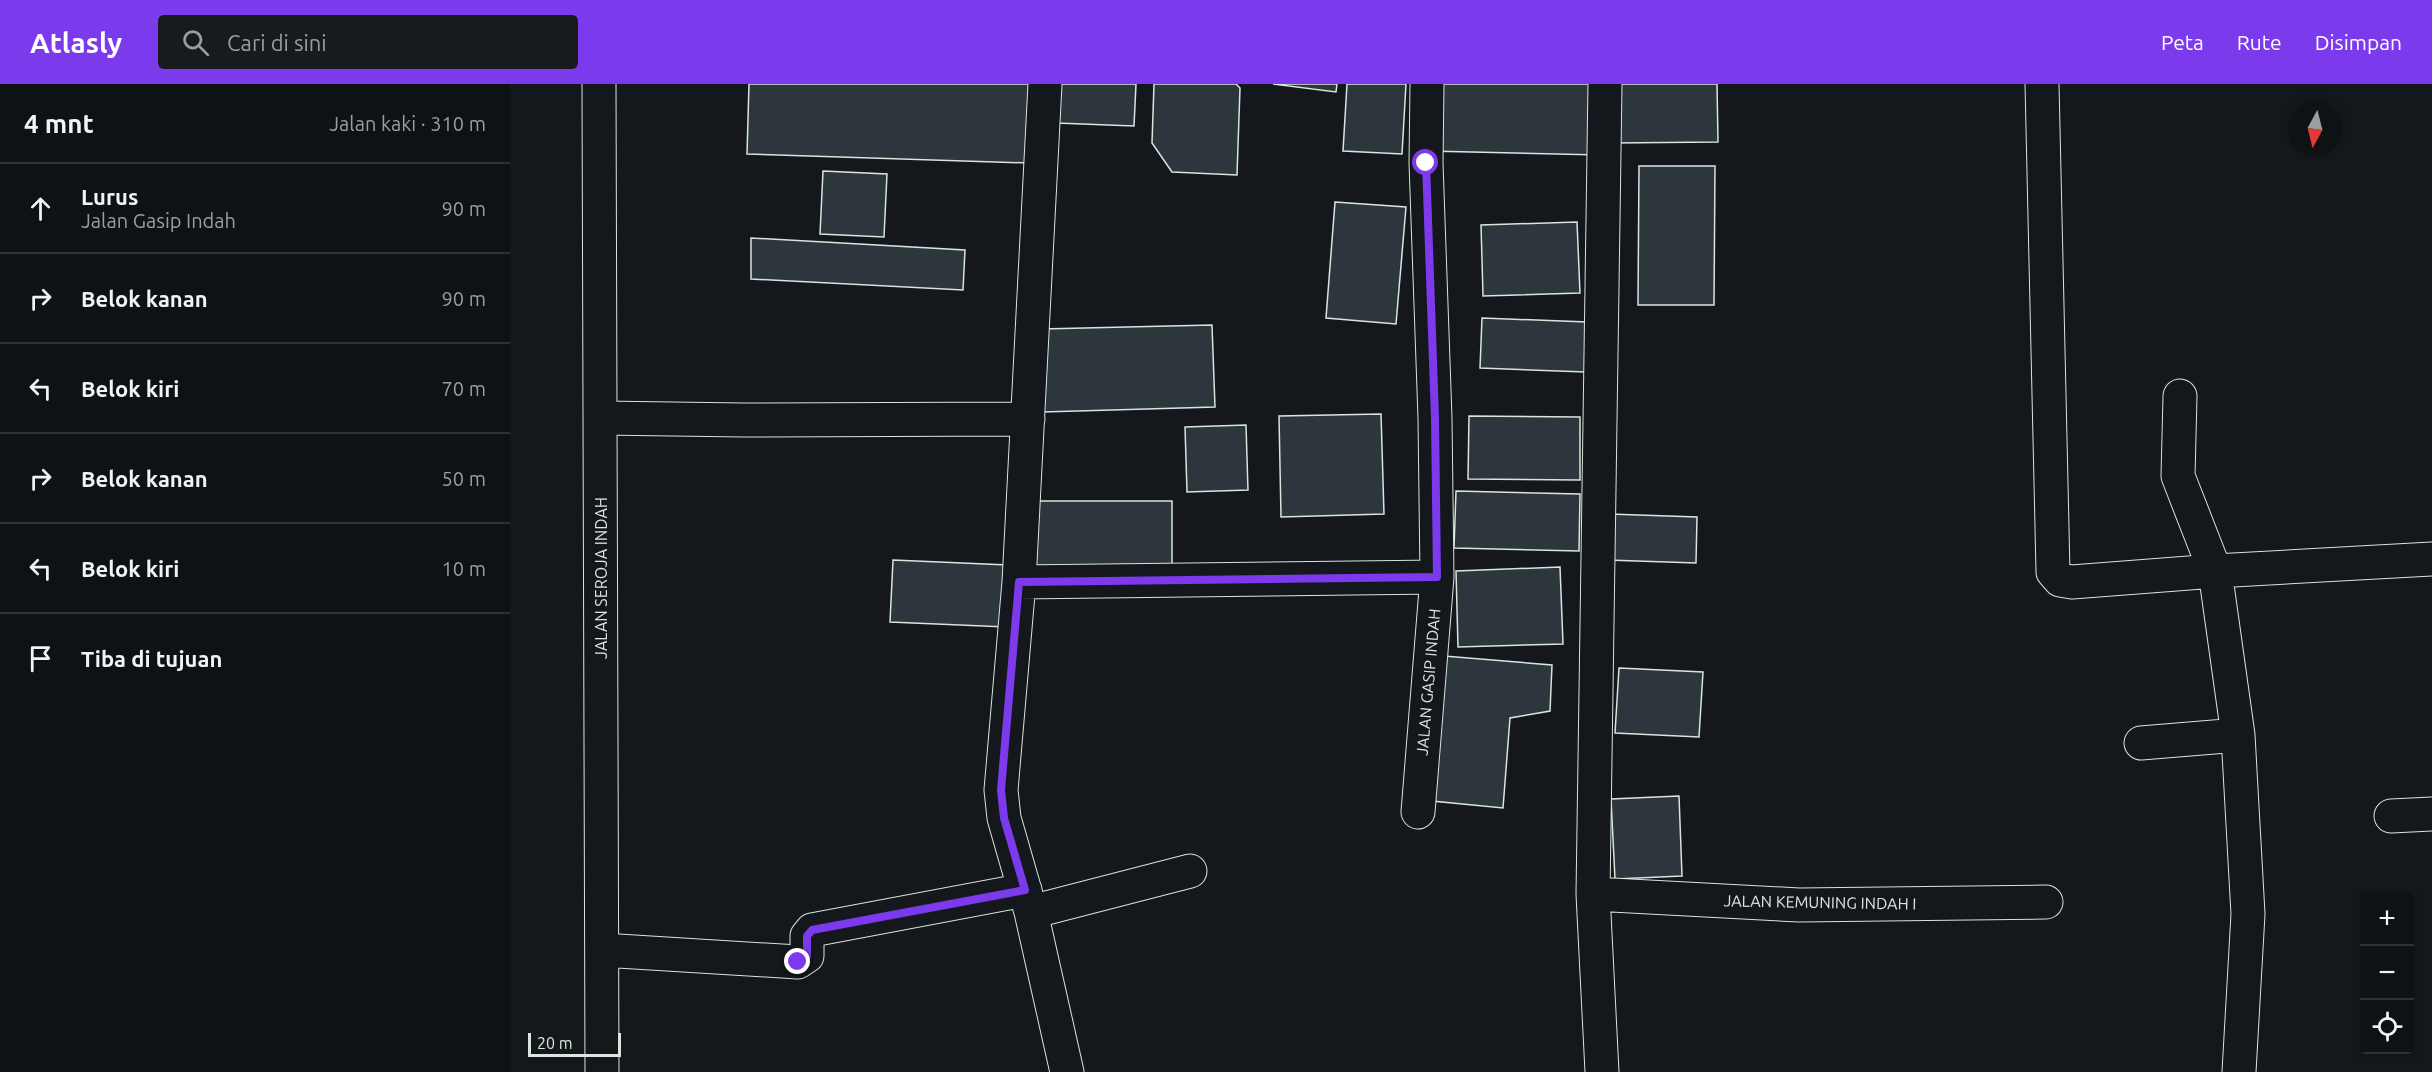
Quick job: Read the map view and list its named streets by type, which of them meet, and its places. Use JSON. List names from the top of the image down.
{
  "streets": {
    "street": ["JALAN SEROJA INDAH", "JALAN GASIP INDAH", "JALAN KEMUNING INDAH I"]
  },
  "scale_bar": "20 m",
  "north": "bottom",
  "page": {
    "header": "Atlasly",
    "search": "Cari di sini",
    "nav": ["Peta", "Rute", "Disimpan"],
    "heading": ["4 mnt", "Jalan kaki · 310 m"],
    "list": [
      ["Lurus", "Jalan Gasip Indah", "90 m"],
      ["Belok kanan", "90 m"],
      ["Belok kiri", "70 m"],
      ["Belok kanan", "50 m"],
      ["Belok kiri", "10 m"],
      "Tiba di tujuan"
    ],
    "map_buttons": ["+", "−"],
    "scale": "20 m"
  }
}
